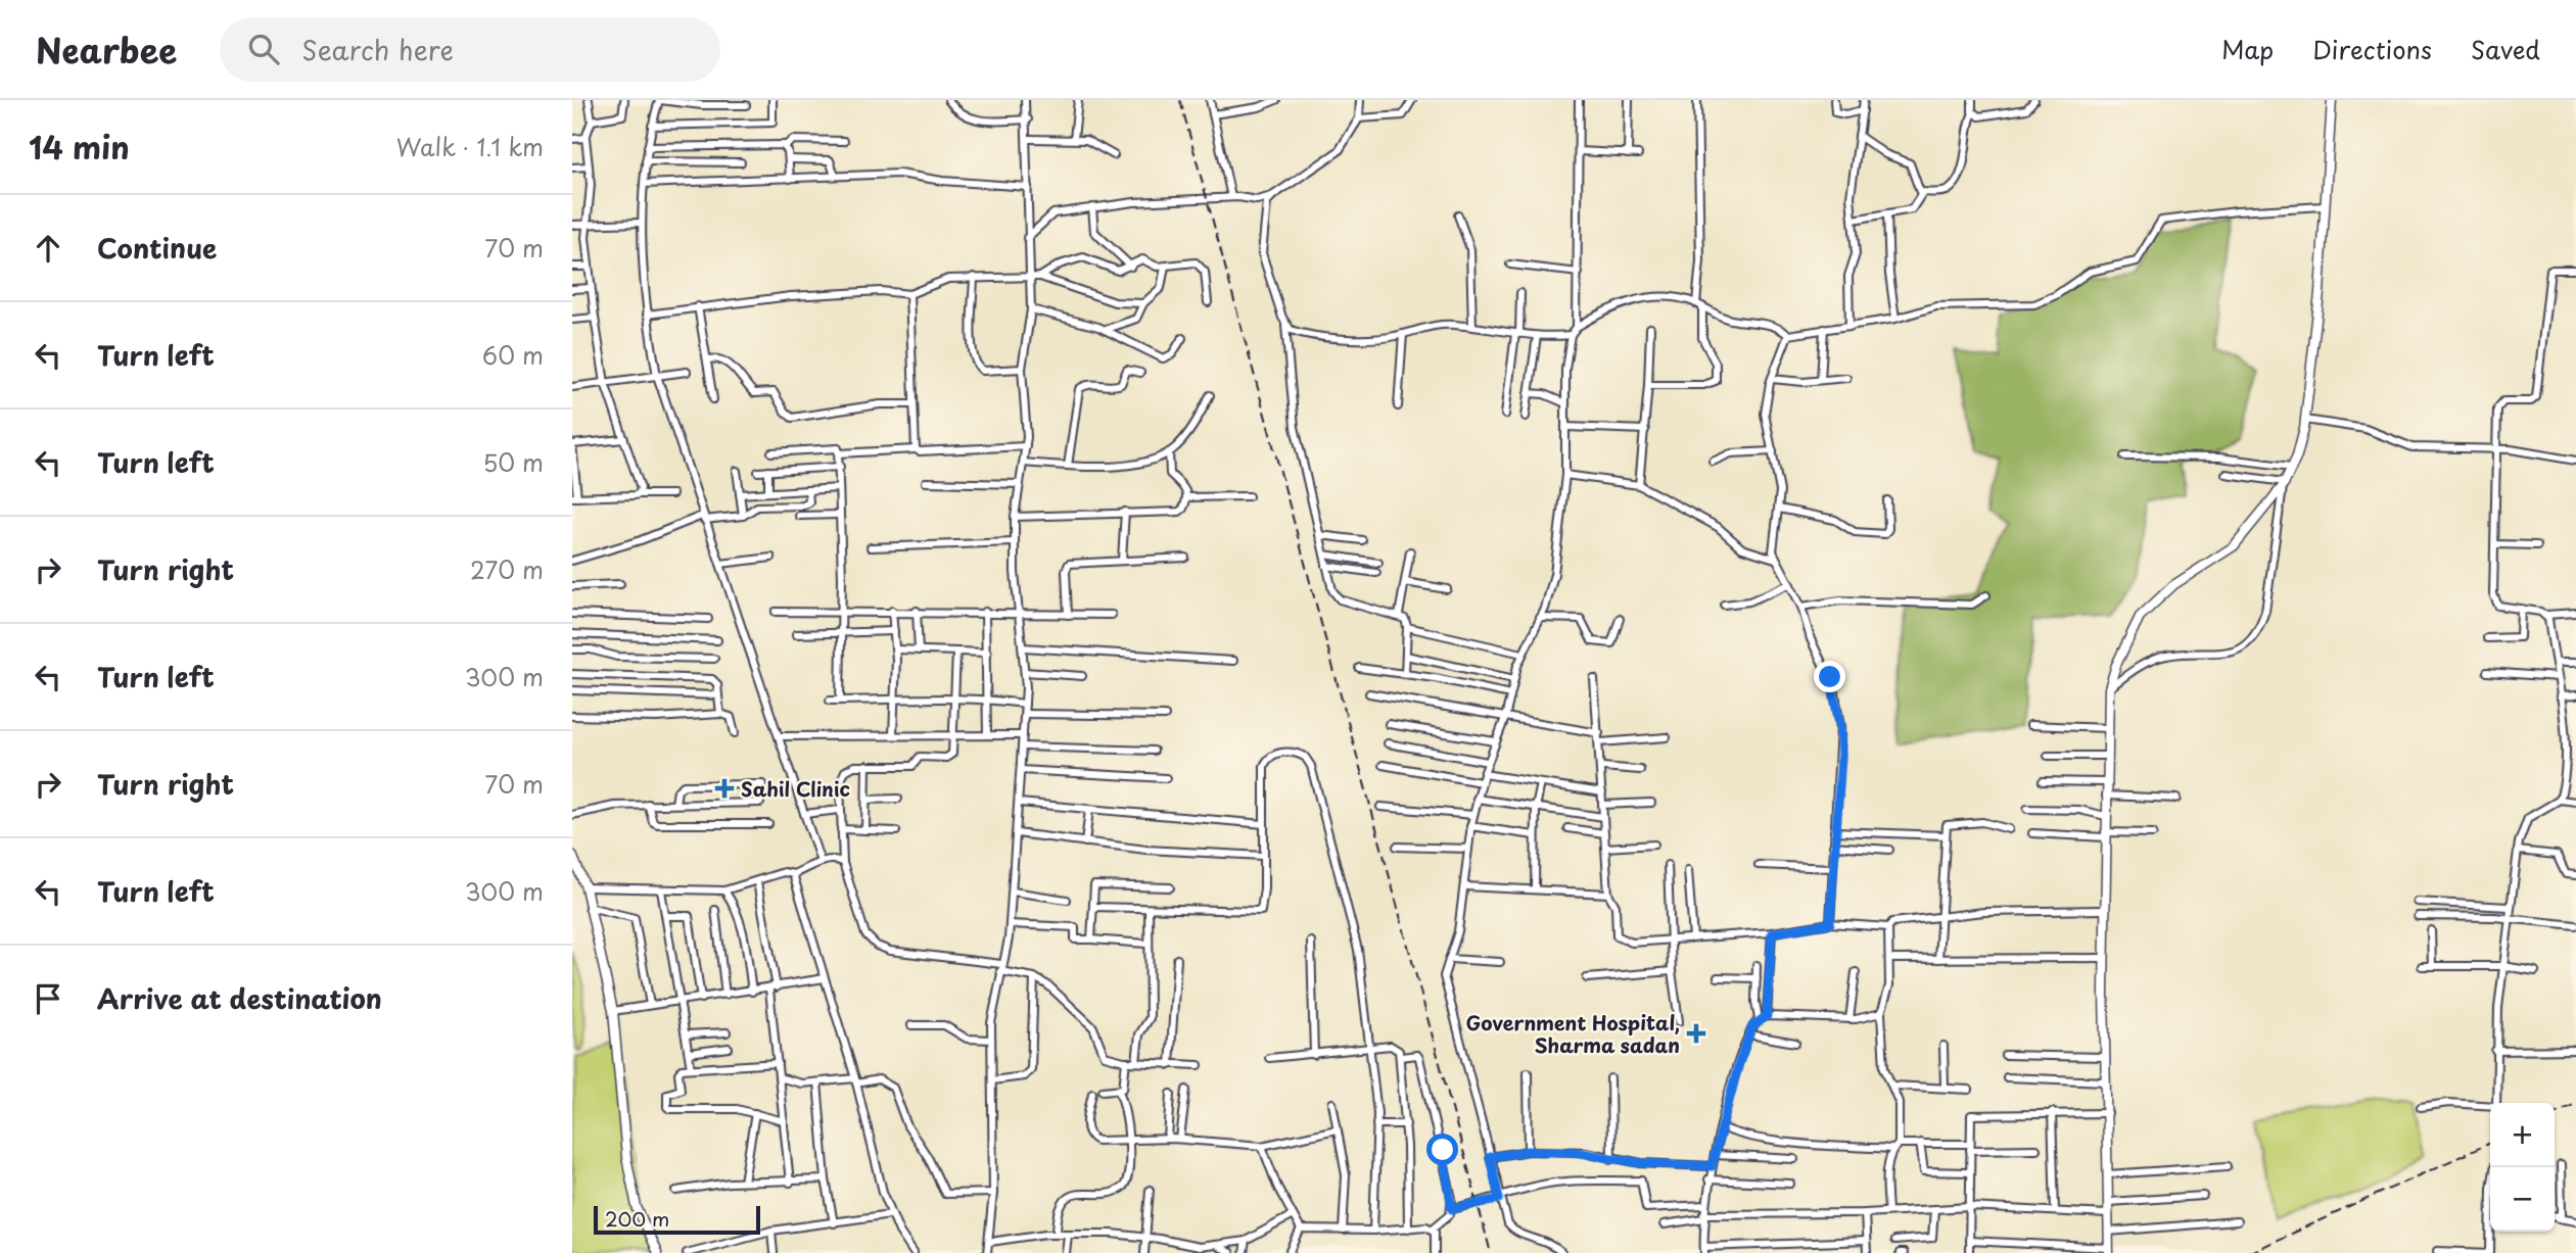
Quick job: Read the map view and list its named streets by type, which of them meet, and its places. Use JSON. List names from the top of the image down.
{
  "places": {
    "health": ["Sahil Clinic", "Government Hospital, Sharma sadan"]
  },
  "scale_bar": "200 m",
  "page": {
    "header": "Nearbee",
    "search": "Search here",
    "nav": ["Map", "Directions", "Saved"],
    "heading": ["14 min", "Walk · 1.1 km"],
    "list": [
      ["Continue", "70 m"],
      ["Turn left", "60 m"],
      ["Turn left", "50 m"],
      ["Turn right", "270 m"],
      ["Turn left", "300 m"],
      ["Turn right", "70 m"],
      ["Turn left", "300 m"],
      "Arrive at destination"
    ],
    "map_buttons": ["+", "−"],
    "scale": "200 m"
  }
}
